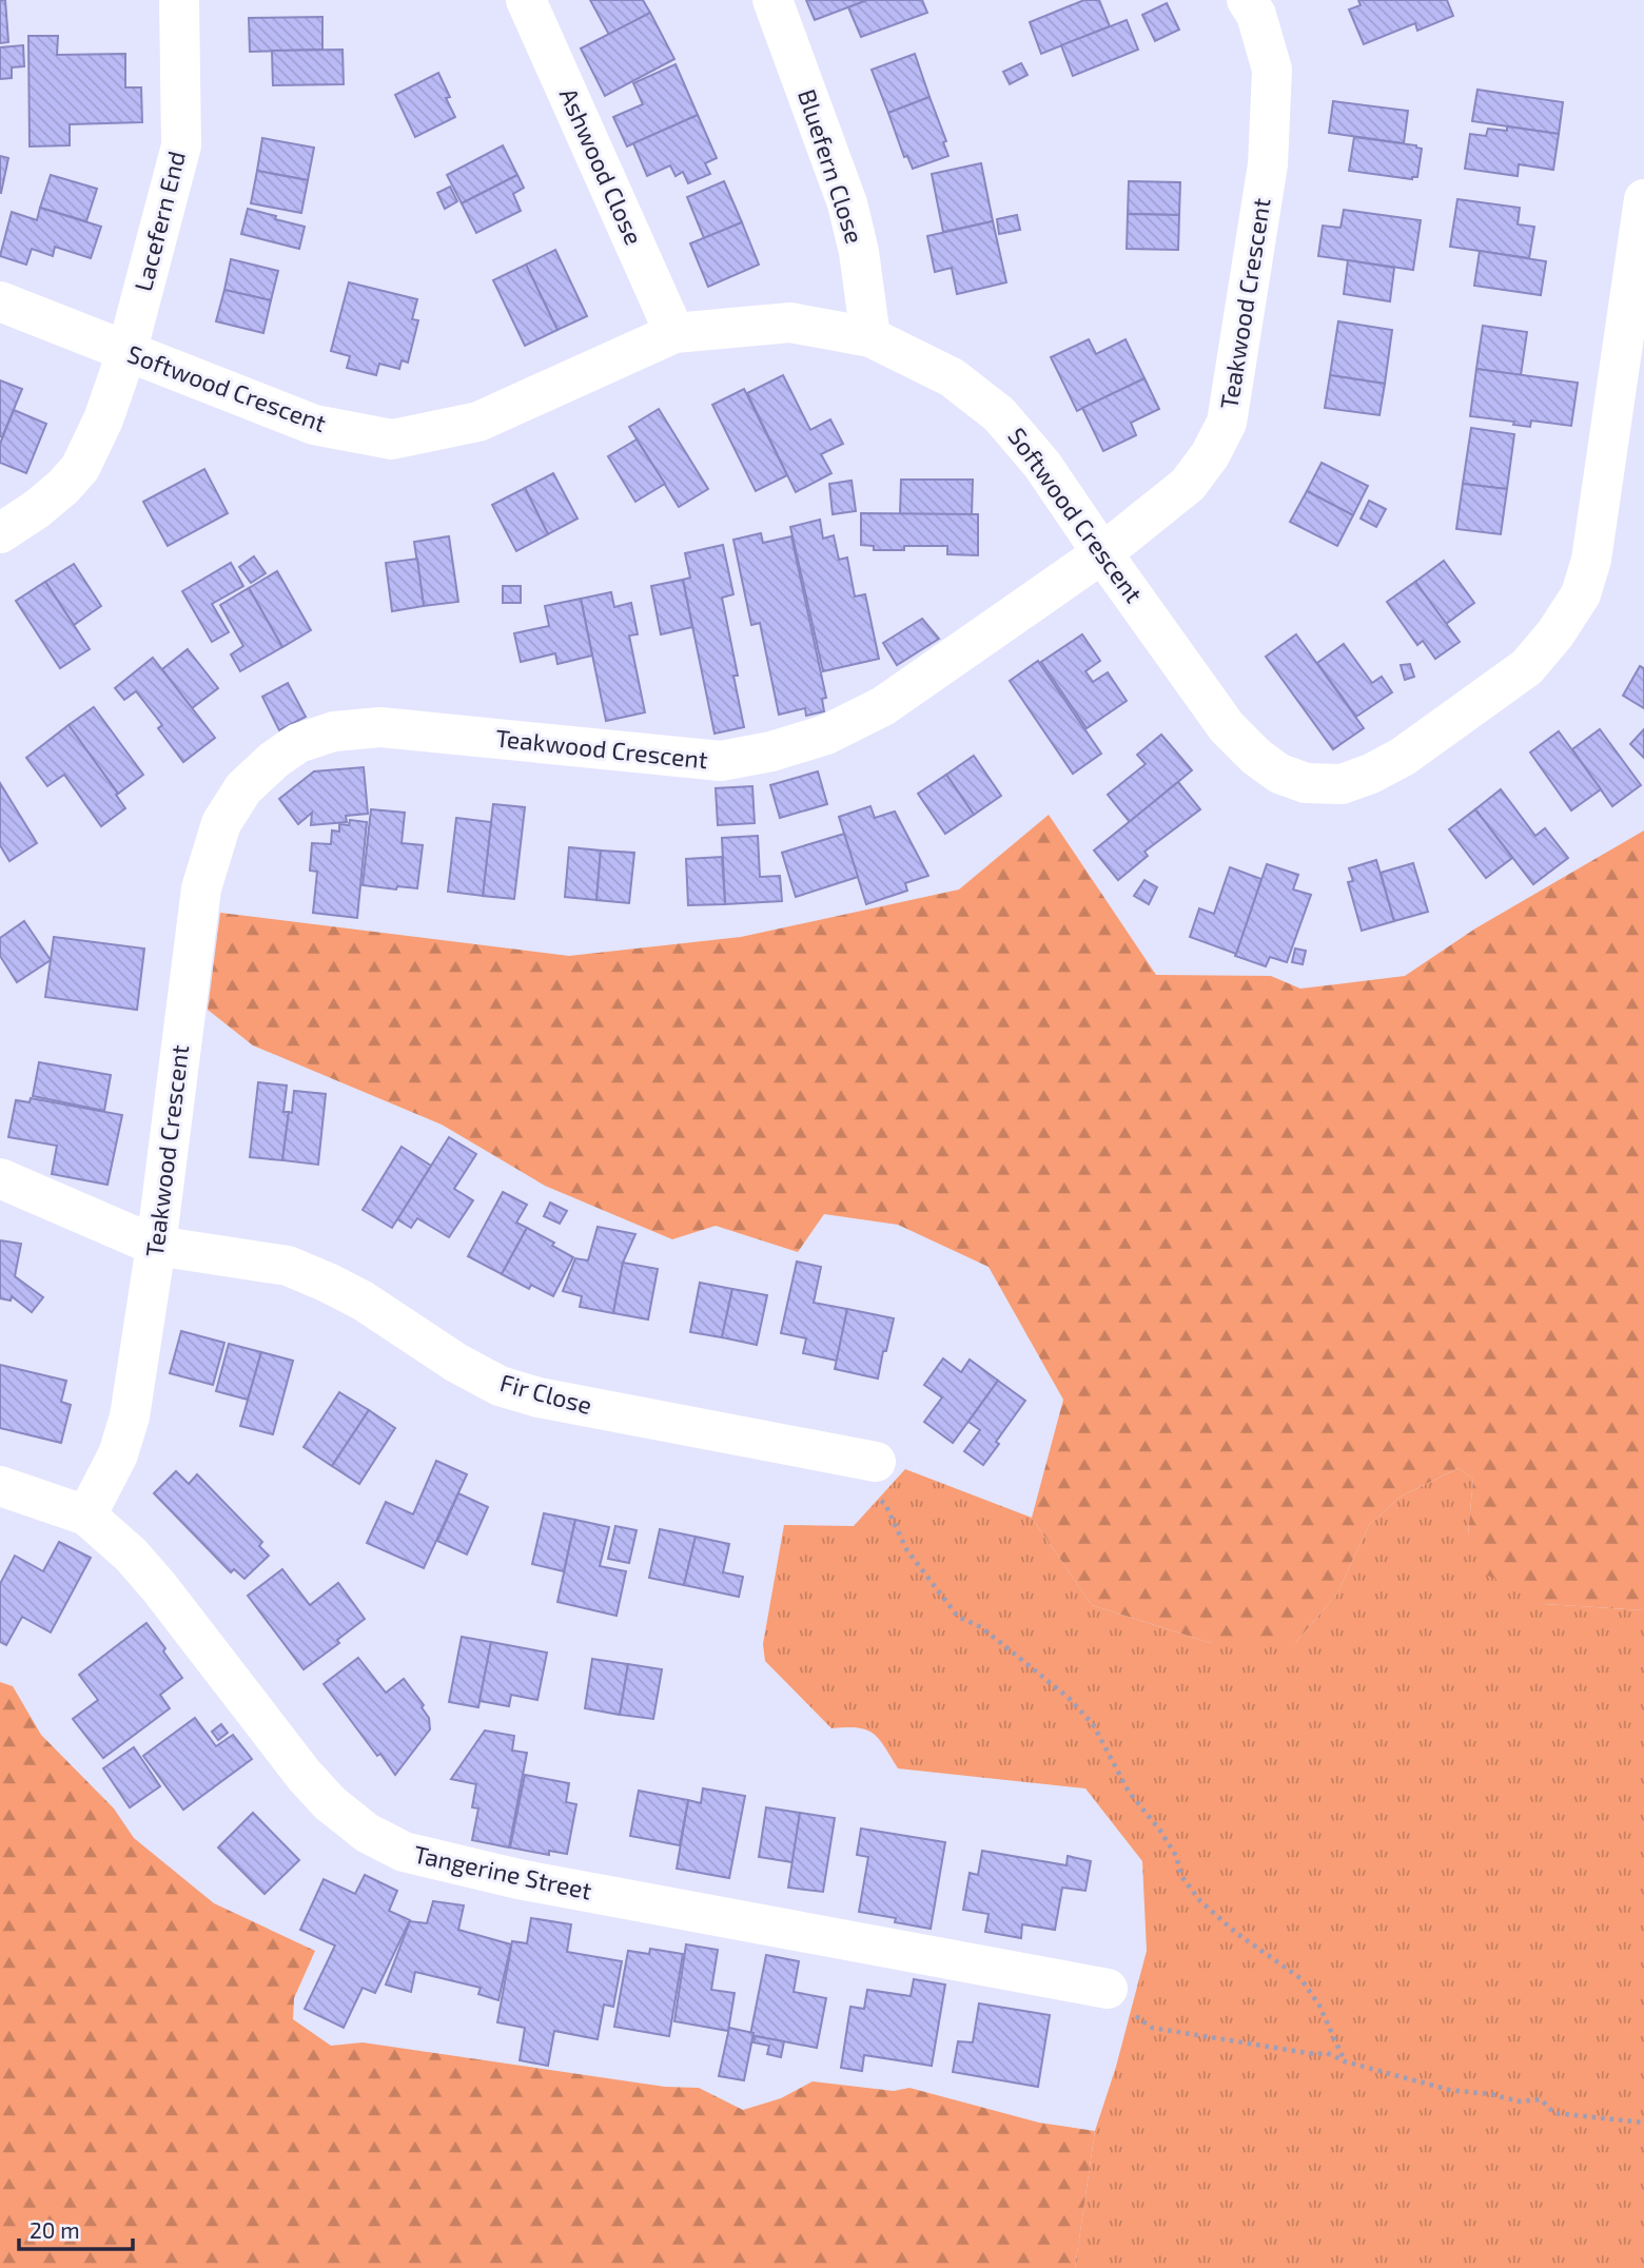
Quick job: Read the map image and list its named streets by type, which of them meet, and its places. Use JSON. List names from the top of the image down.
{
  "streets": {
    "street": [
      "Ashwood Close",
      "Bluefern Close",
      "Lacefern End",
      "Teakwood Crescent",
      "Softwood Crescent",
      "Fir Close",
      "Tangerine Street"
    ]
  },
  "crossings": [
    ["Ashwood Close", "Softwood Crescent"],
    ["Bluefern Close", "Softwood Crescent"],
    ["Lacefern End", "Softwood Crescent"],
    ["Teakwood Crescent", "Softwood Crescent"],
    ["Teakwood Crescent", "Fir Close"],
    ["Teakwood Crescent", "Tangerine Street"]
  ],
  "scale_bar": "20 m"
}
